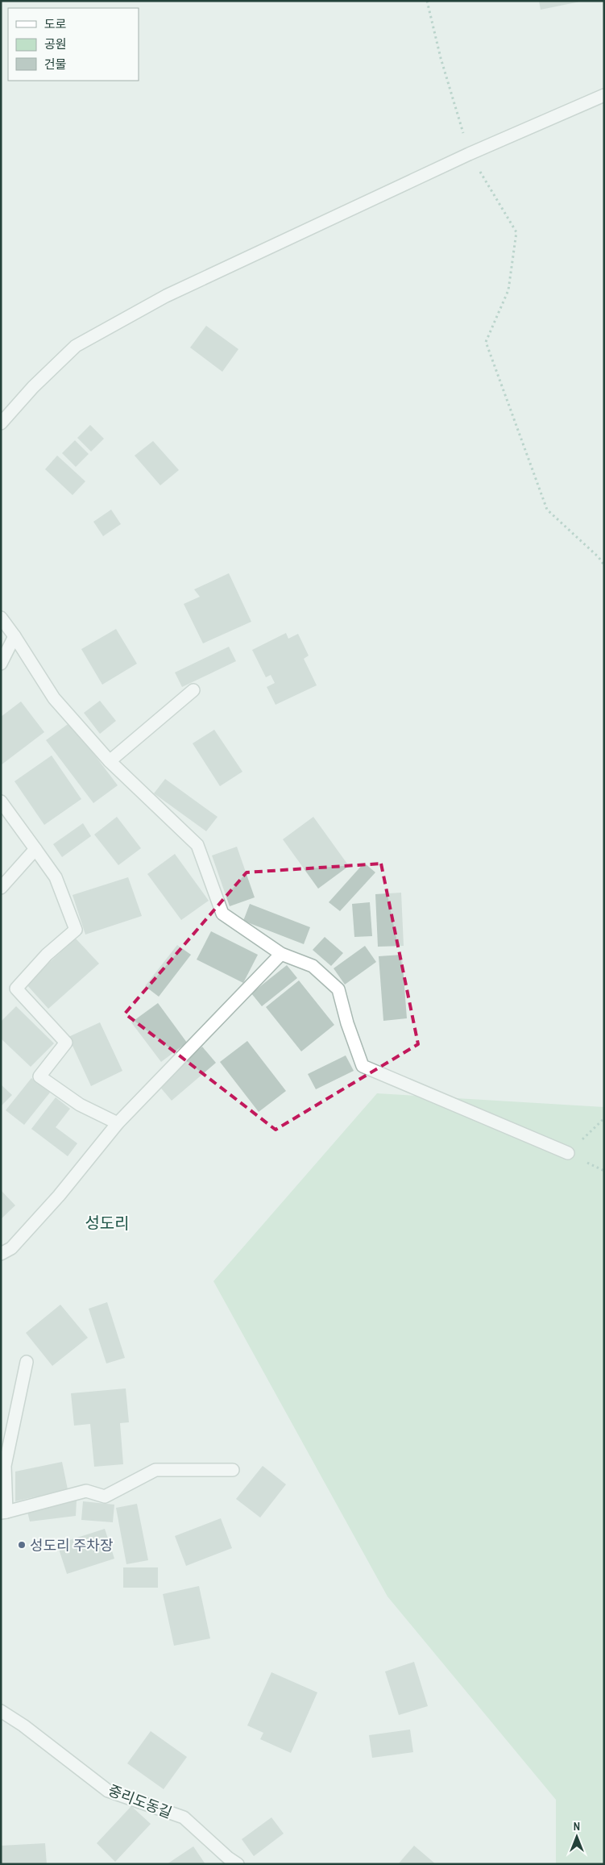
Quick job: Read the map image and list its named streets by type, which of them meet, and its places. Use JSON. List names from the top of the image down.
{
  "streets": {
    "street": ["중리도동길"]
  },
  "districts": ["성도리"],
  "places": ["성도리 주차장"],
  "legend": ["도로", "공원", "건물"],
  "north": "top"
}
